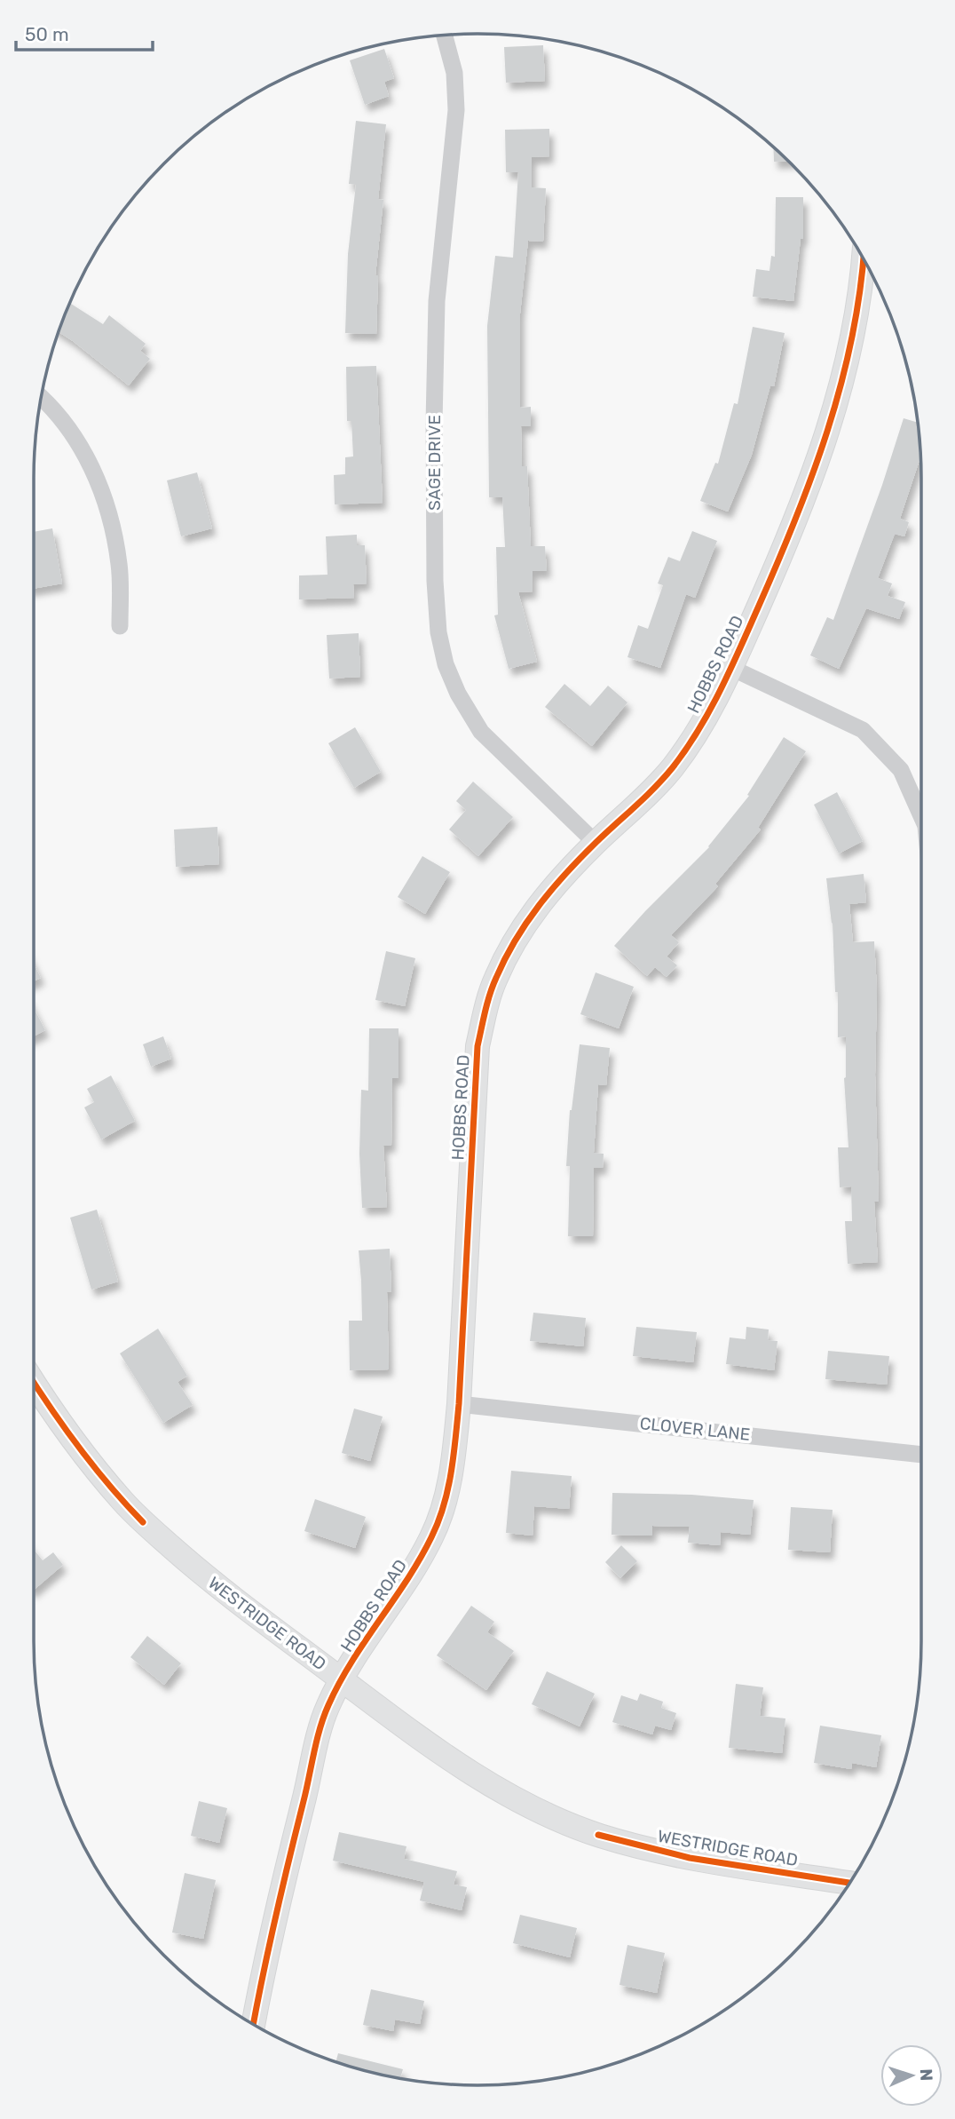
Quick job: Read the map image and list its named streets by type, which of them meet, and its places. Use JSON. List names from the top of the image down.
{
  "streets": {
    "street": [
      "SAGE DRIVE",
      "HOBBS ROAD",
      "CLOVER LANE",
      "WESTRIDGE ROAD"
    ]
  },
  "crossings": [
    ["SAGE DRIVE", "HOBBS ROAD"],
    ["HOBBS ROAD", "CLOVER LANE"],
    ["HOBBS ROAD", "WESTRIDGE ROAD"]
  ],
  "scale_bar": "50 m",
  "north": "right"
}
